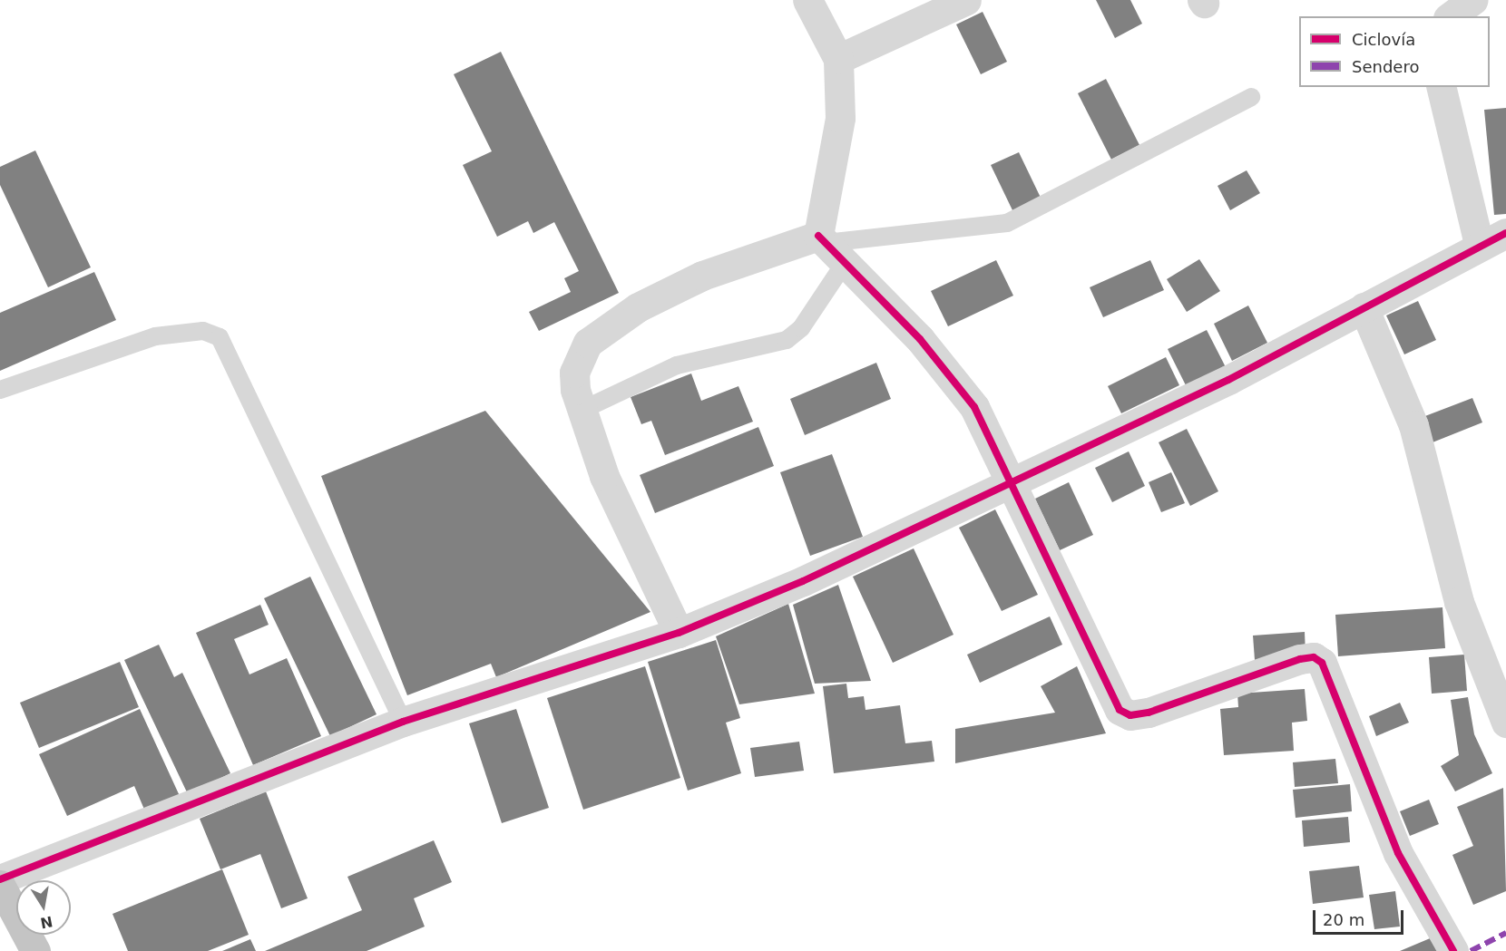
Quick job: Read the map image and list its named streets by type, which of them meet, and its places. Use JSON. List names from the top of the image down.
{
  "legend": ["Ciclovía", "Sendero"],
  "scale_bar": "20 m",
  "north": "bottom"
}
